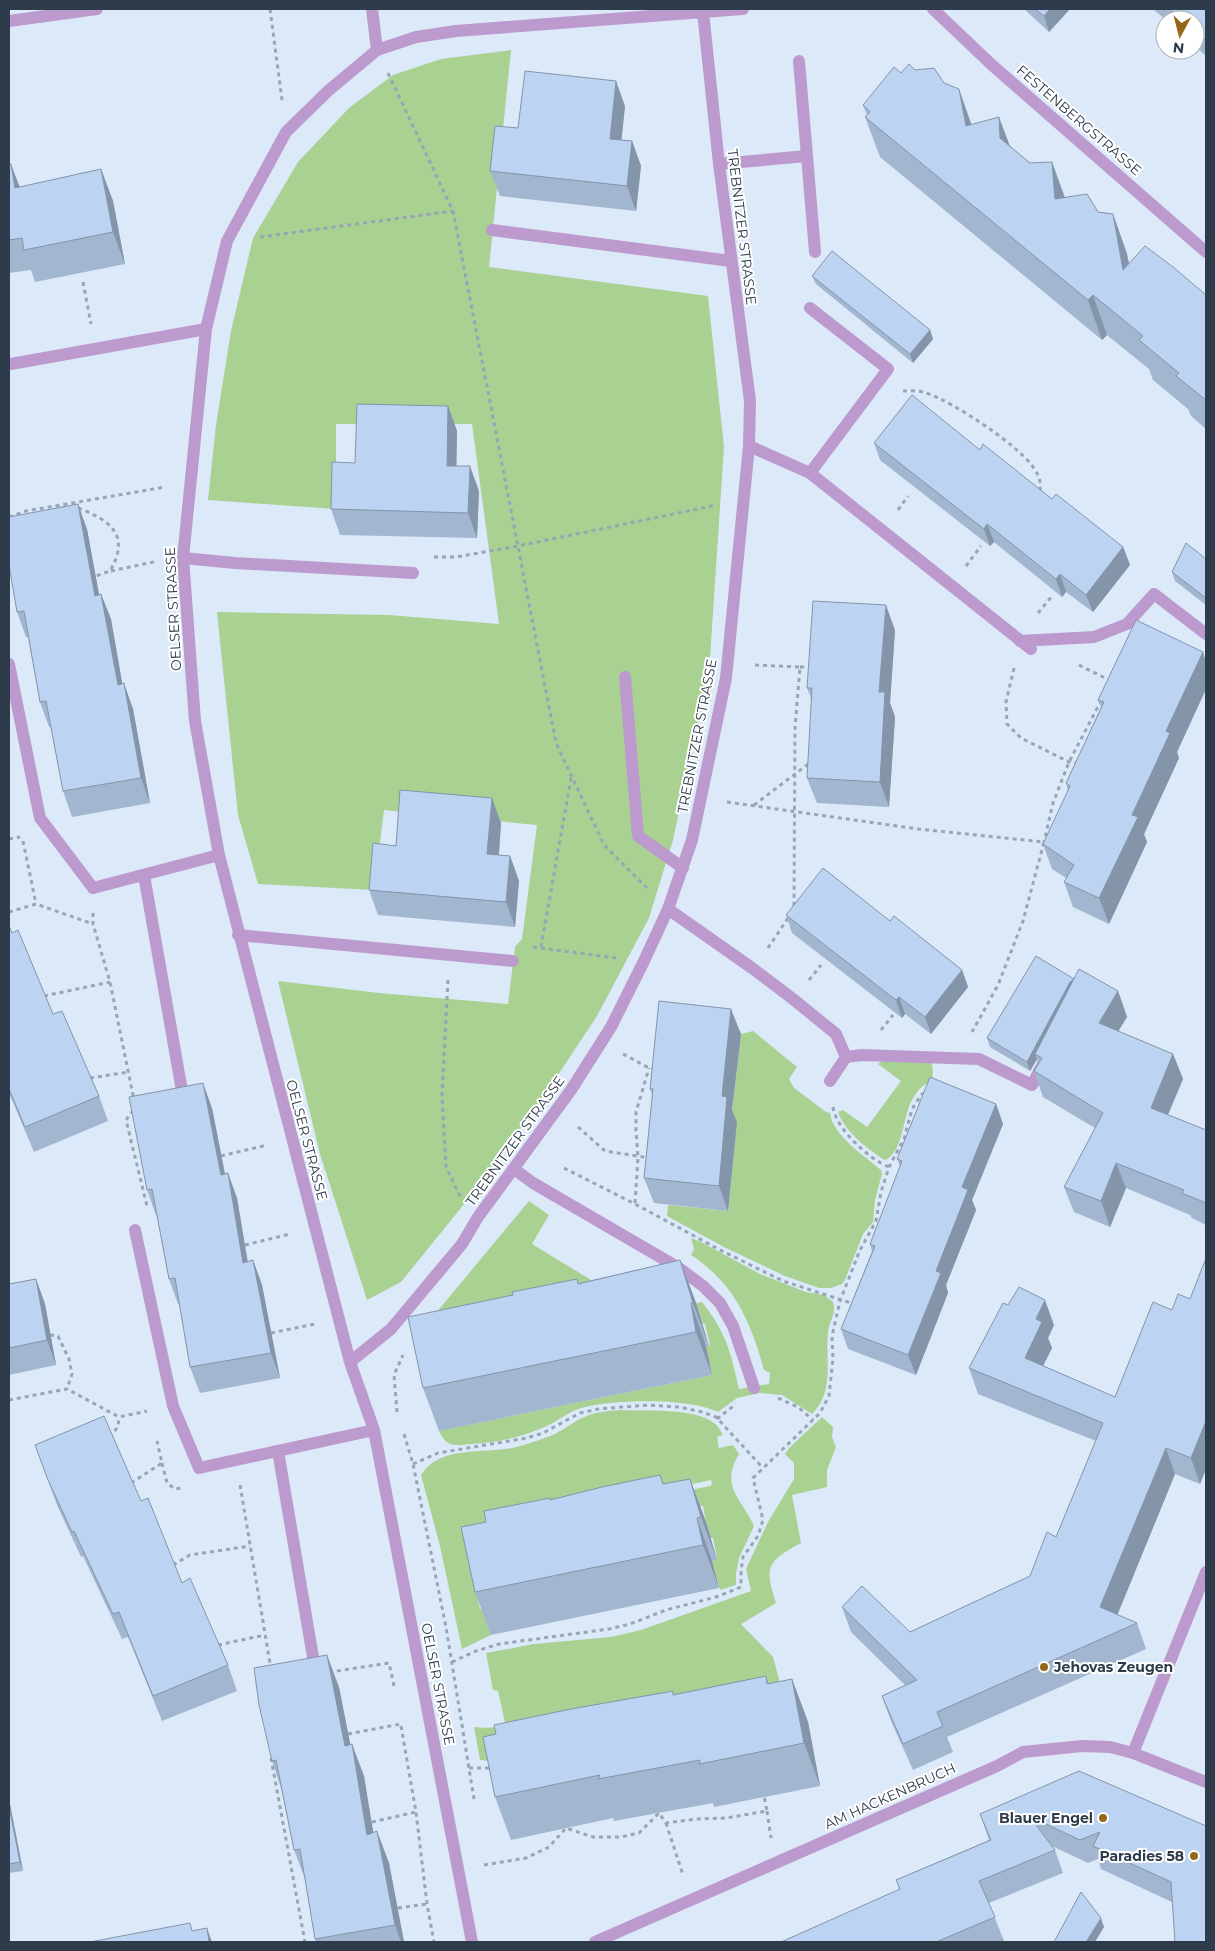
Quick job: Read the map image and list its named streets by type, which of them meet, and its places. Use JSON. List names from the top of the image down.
{
  "streets": {
    "street": [
      "FESTENBERGSTRASSE",
      "TREBNITZER STRASSE",
      "OELSER STRASSE",
      "AM HACKENBRUCH"
    ]
  },
  "crossings": [
    ["TREBNITZER STRASSE", "OELSER STRASSE"]
  ],
  "places": ["Jehovas Zeugen", "Blauer Engel", "Paradies 58"],
  "north": "bottom"
}
